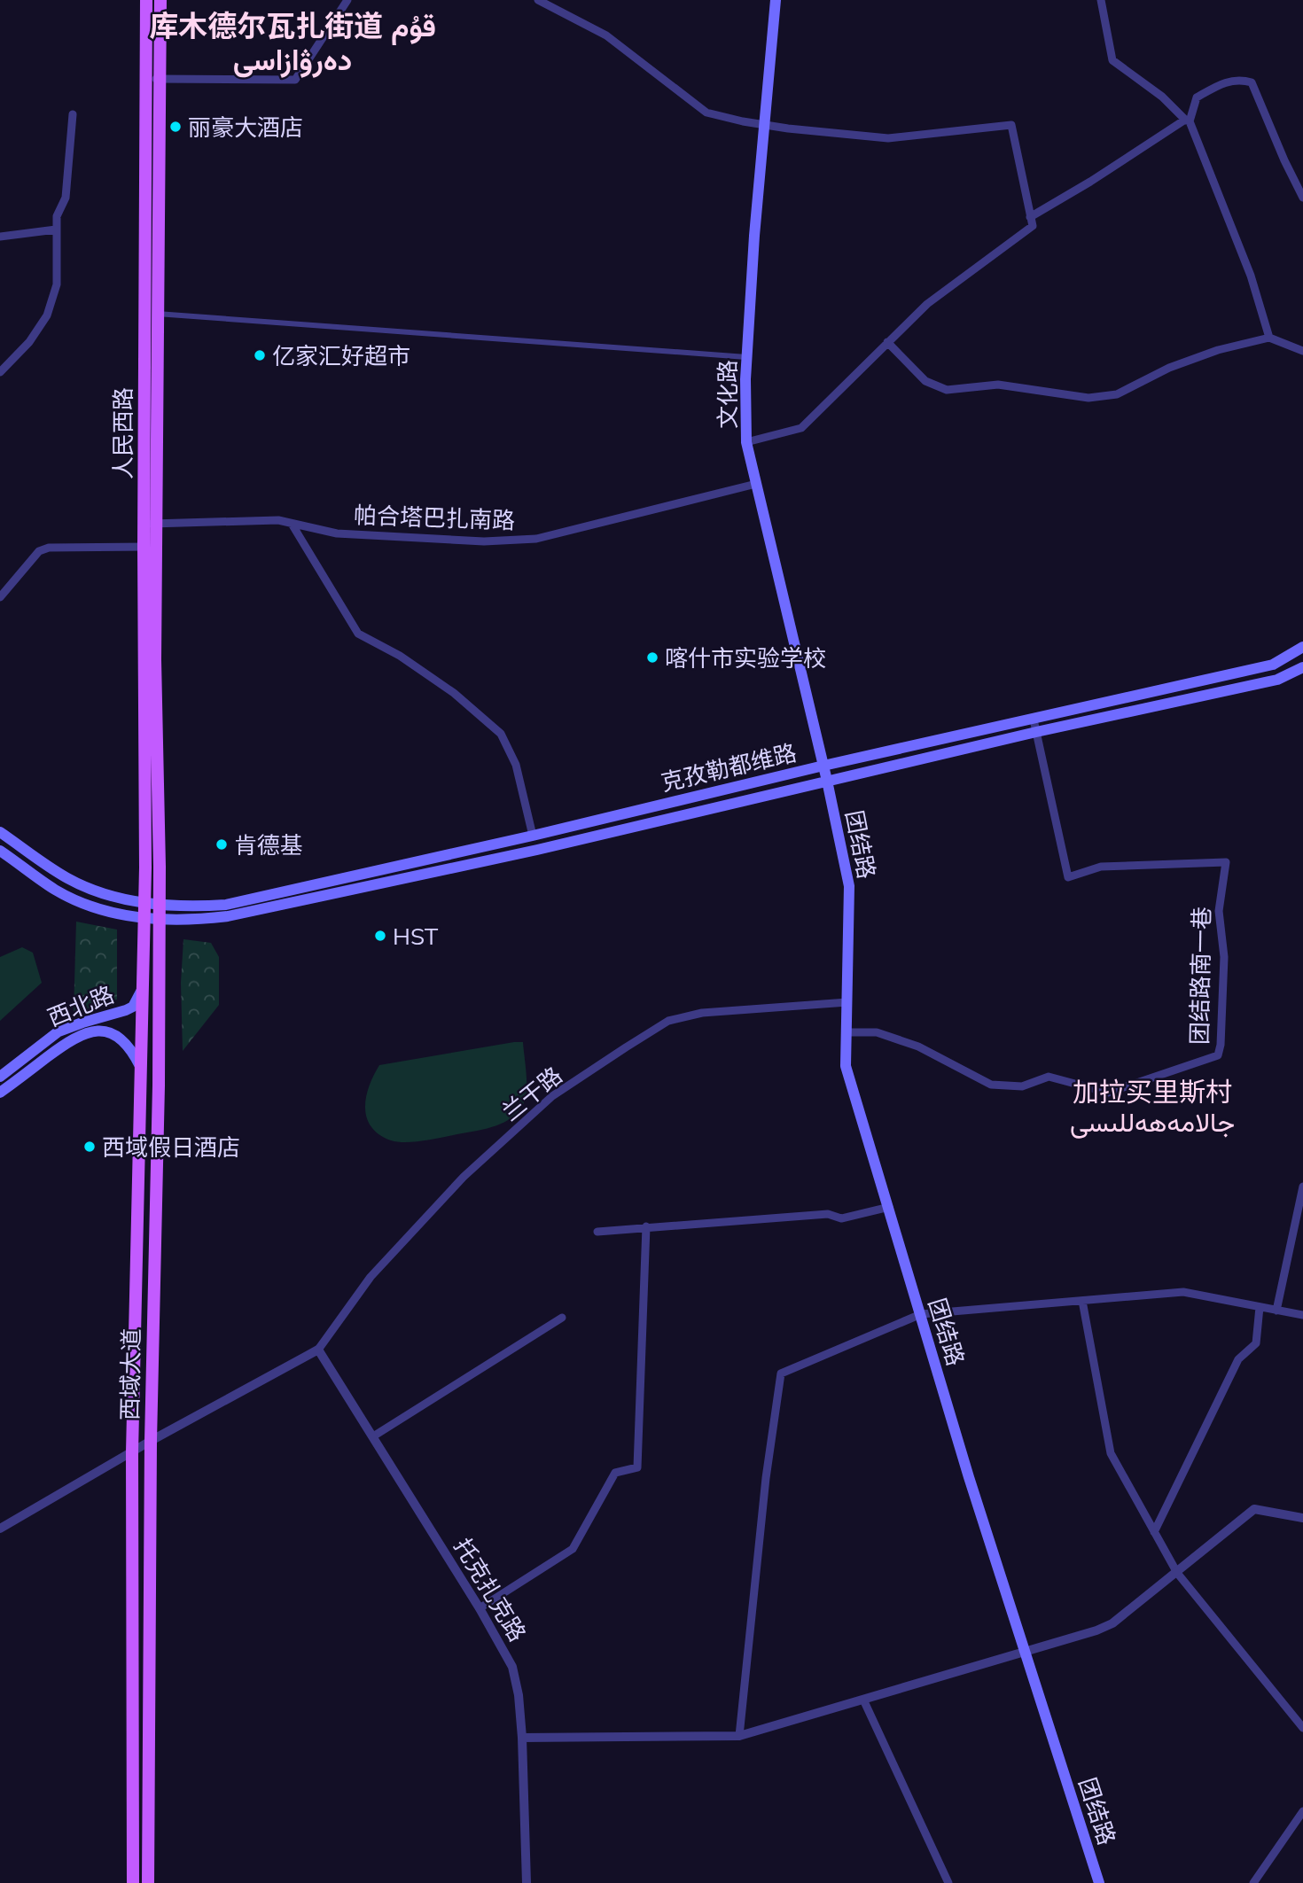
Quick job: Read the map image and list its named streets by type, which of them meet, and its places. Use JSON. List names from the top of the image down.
{
  "streets": {
    "main road": [
      "文化路",
      "人民西路",
      "克孜勒都维路",
      "团结路",
      "西北路",
      "西域大道"
    ],
    "street": [
      "帕合塔巴扎南路",
      "团结路南一巷",
      "兰干路",
      "托克扎克路"
    ]
  },
  "crossings": [
    ["文化路", "帕合塔巴扎南路"],
    ["文化路", "克孜勒都维路"],
    ["文化路", "团结路"],
    ["人民西路", "帕合塔巴扎南路"],
    ["人民西路", "西域大道"],
    ["克孜勒都维路", "团结路"],
    ["克孜勒都维路", "团结路南一巷"],
    ["克孜勒都维路", "西域大道"],
    ["团结路", "团结路南一巷"],
    ["团结路", "兰干路"],
    ["西北路", "西域大道"],
    ["兰干路", "托克扎克路"]
  ],
  "districts": ["库木德尔瓦扎街道 قۇم دەرۋازاسى", "加拉买里斯村 جالامەھەللىسى"],
  "places": [
    "丽豪大酒店",
    "亿家汇好超市",
    "喀什市实验学校",
    "肯德基",
    "HST",
    "西域假日酒店"
  ]
}
